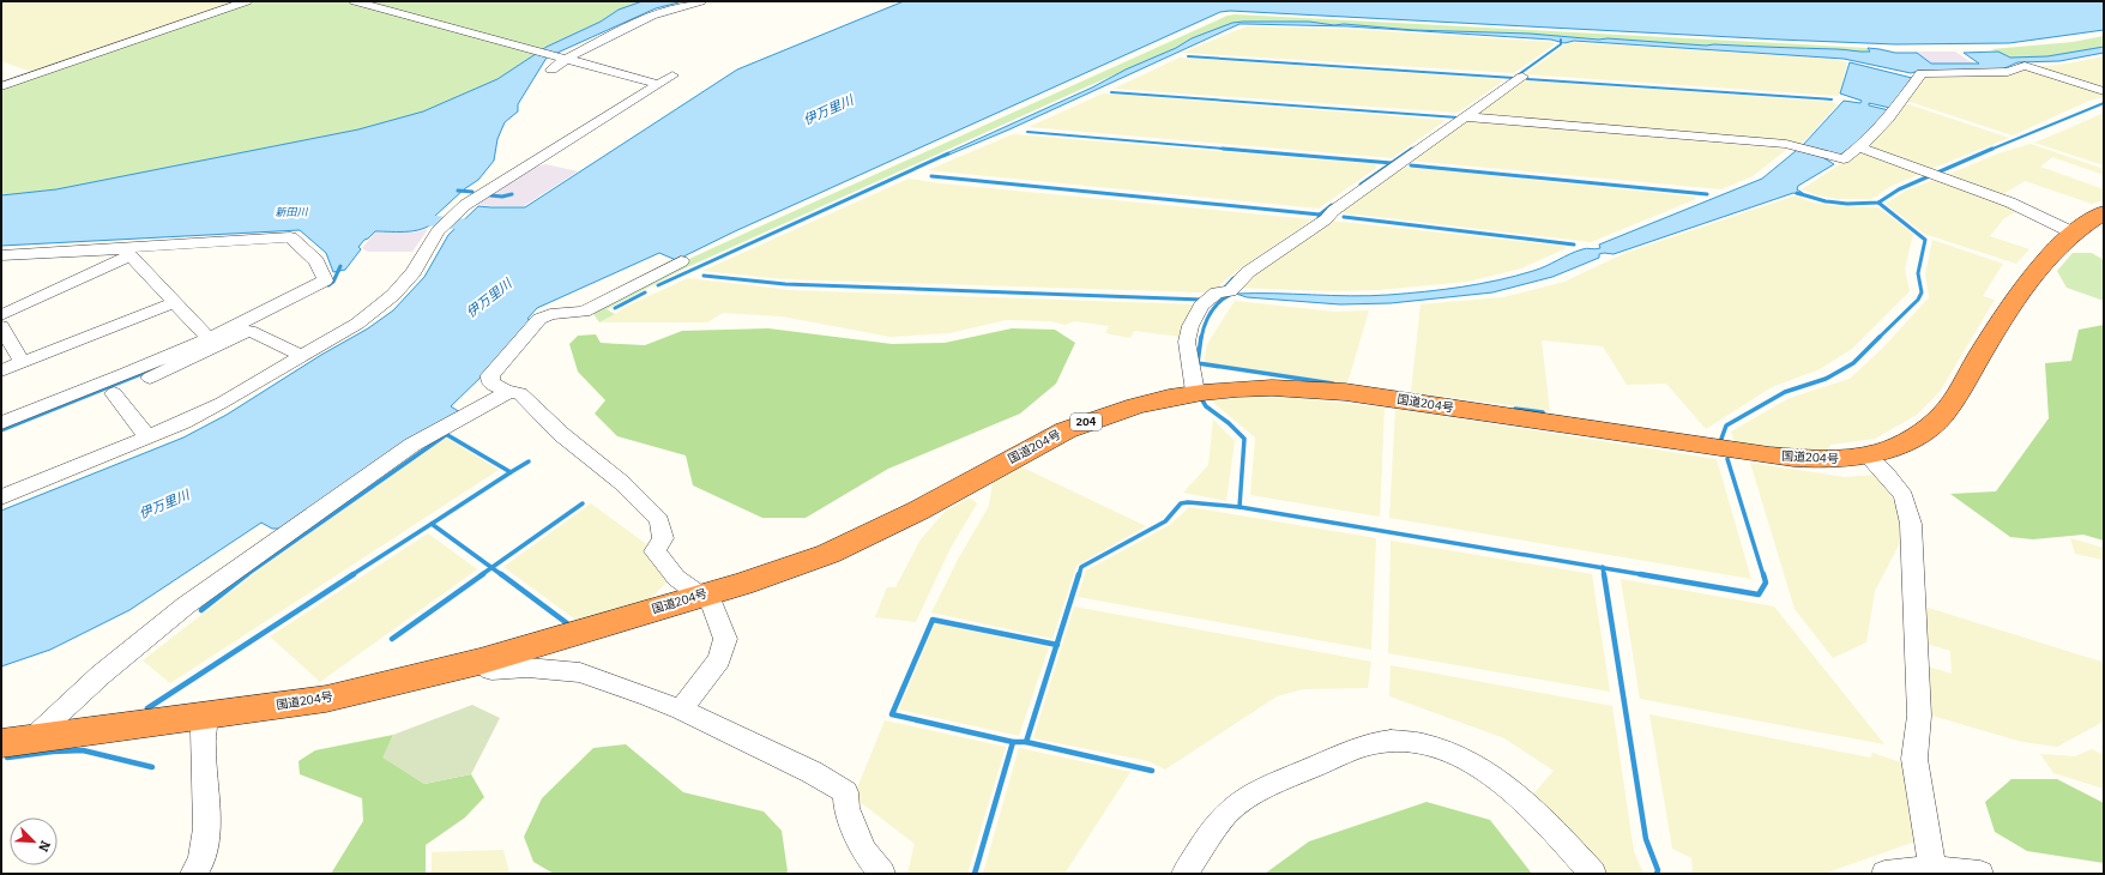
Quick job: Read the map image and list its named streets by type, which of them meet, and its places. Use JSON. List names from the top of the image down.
{
  "streets": {
    "highway": ["国道204号", "204"]
  },
  "water": ["伊万里川", "新田川"],
  "north": "bottom right"
}
